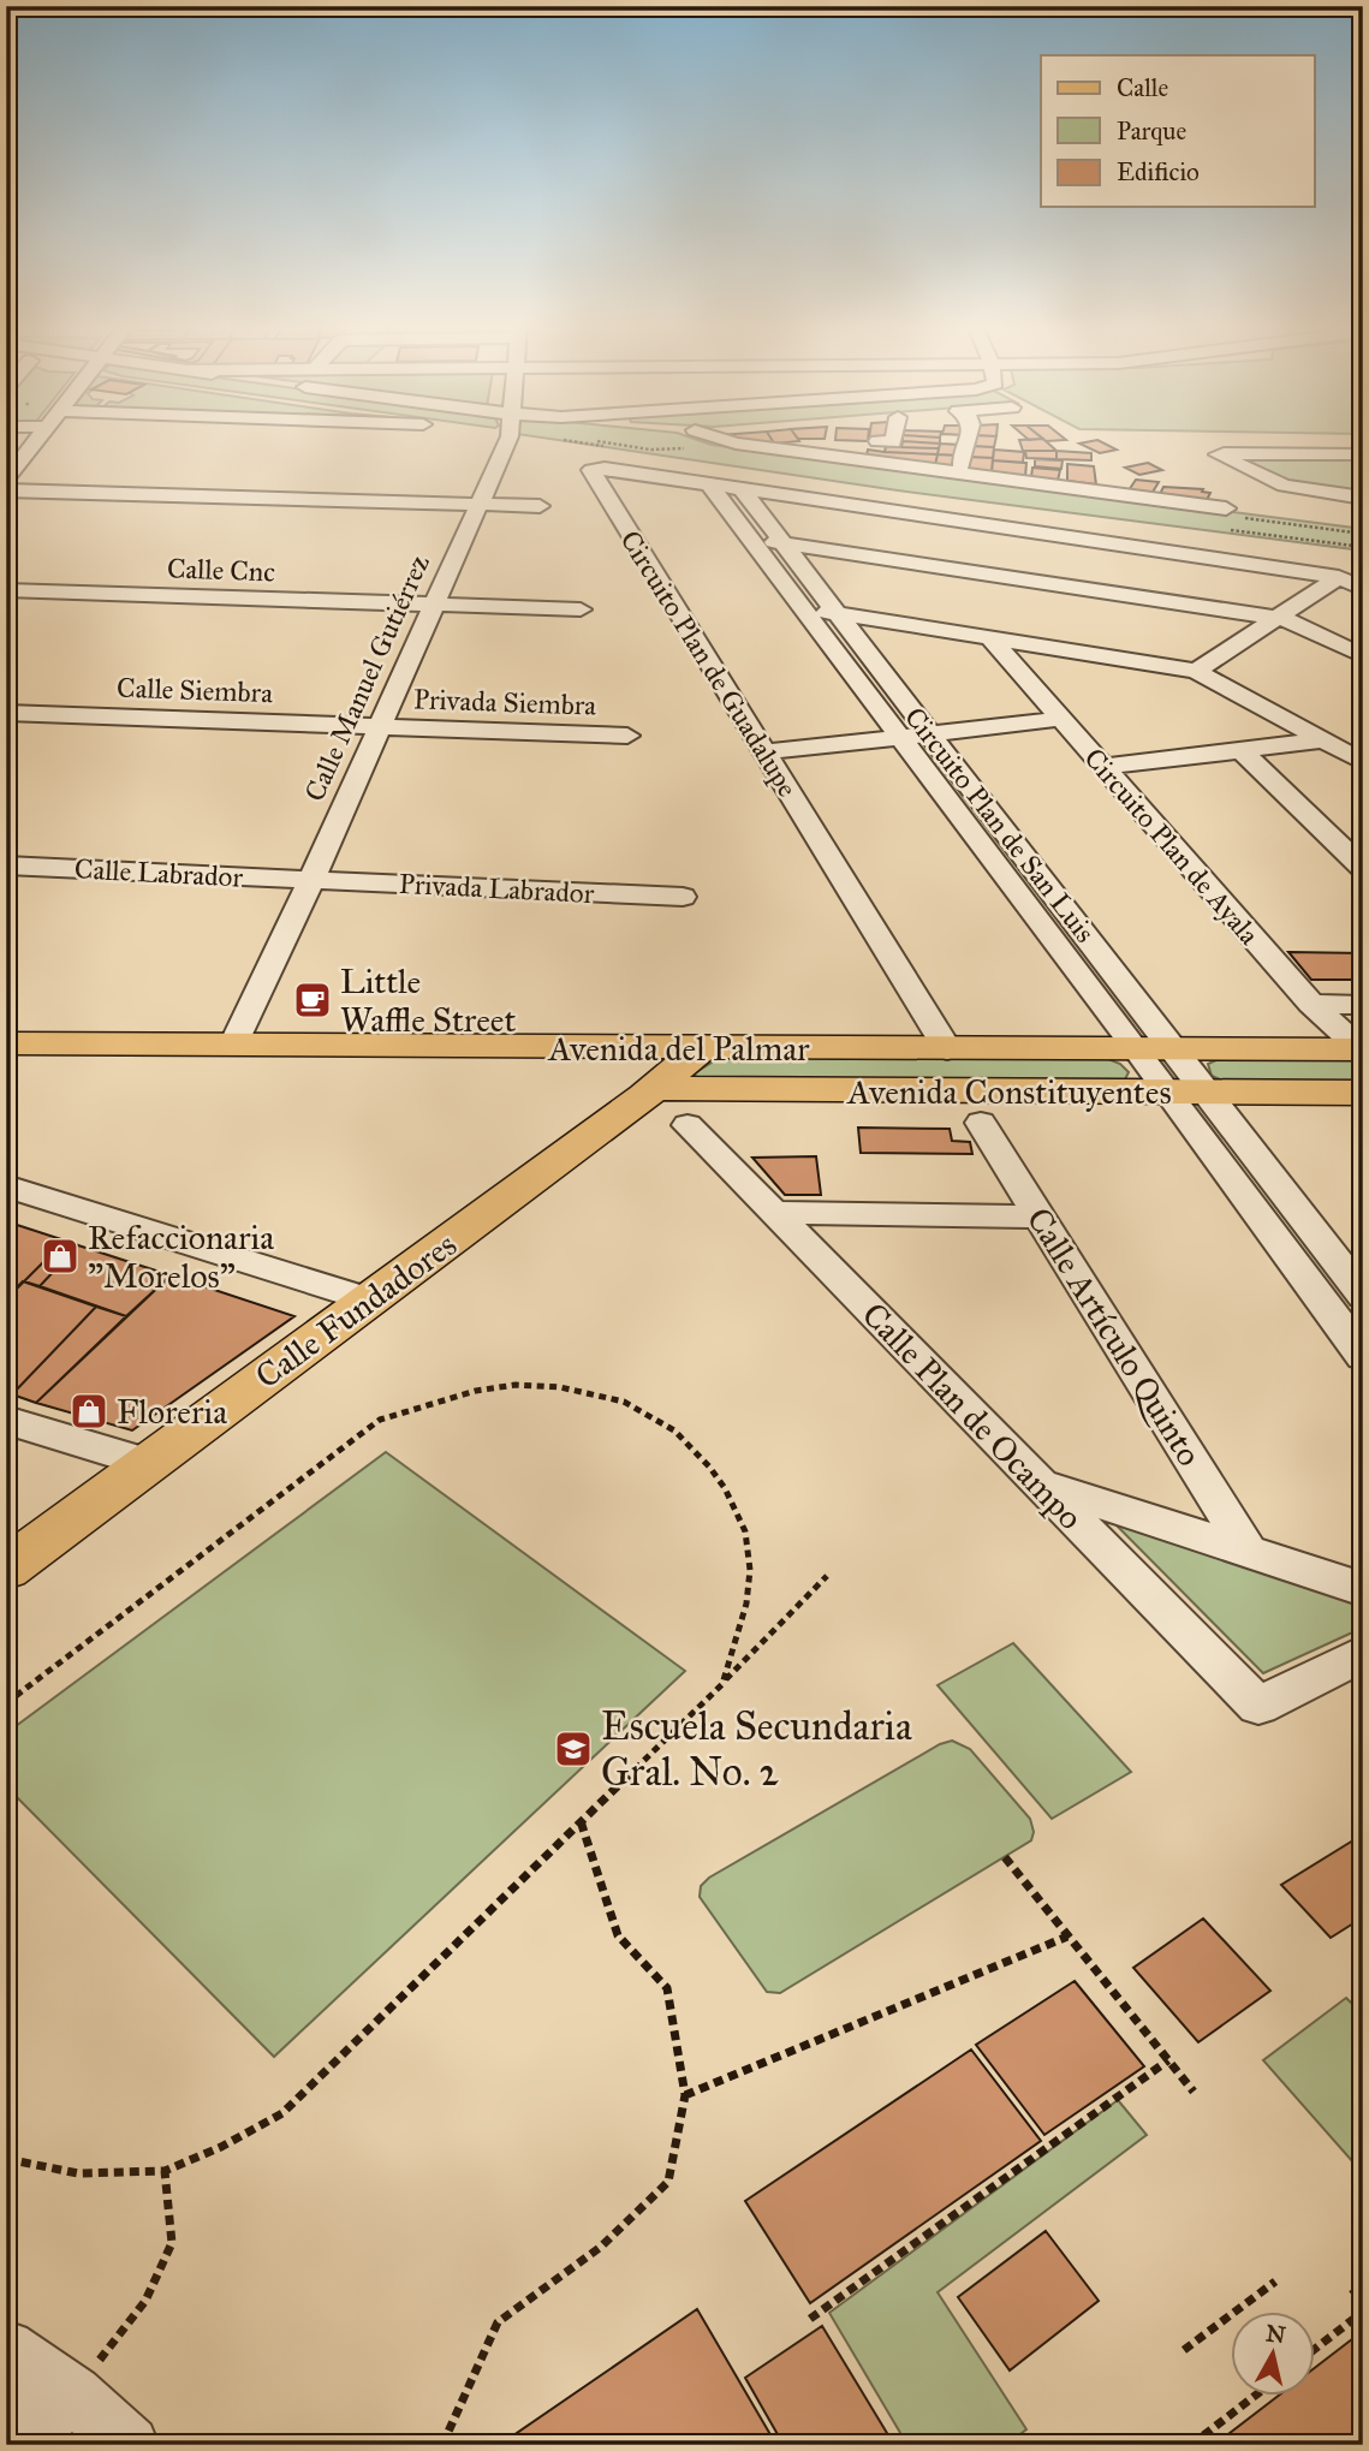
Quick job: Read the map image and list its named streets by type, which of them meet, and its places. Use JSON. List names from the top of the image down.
{
  "streets": {
    "main road": ["Avenida del Palmar", "Avenida Constituyentes", "Calle Fundadores"],
    "street": [
      "Calle Cnc",
      "Circuito Plan de Guadalupe",
      "Calle Manuel Gutiérrez",
      "Calle Siembra",
      "Privada Siembra",
      "Circuito Plan de San Luis",
      "Circuito Plan de Ayala",
      "Calle Labrador",
      "Privada Labrador",
      "Calle Artículo Quinto",
      "Calle Plan de Ocampo"
    ]
  },
  "crossings": [
    ["Calle Cnc", "Calle Manuel Gutiérrez"],
    ["Circuito Plan de Guadalupe", "Circuito Plan de San Luis"],
    ["Circuito Plan de Guadalupe", "Avenida del Palmar"],
    ["Circuito Plan de Guadalupe", "Avenida Constituyentes"],
    ["Calle Manuel Gutiérrez", "Calle Siembra"],
    ["Calle Manuel Gutiérrez", "Privada Siembra"],
    ["Calle Manuel Gutiérrez", "Calle Labrador"],
    ["Calle Manuel Gutiérrez", "Privada Labrador"],
    ["Calle Manuel Gutiérrez", "Avenida del Palmar"],
    ["Calle Siembra", "Privada Siembra"],
    ["Circuito Plan de San Luis", "Avenida Constituyentes"],
    ["Circuito Plan de Ayala", "Avenida Constituyentes"],
    ["Calle Labrador", "Privada Labrador"],
    ["Avenida del Palmar", "Avenida Constituyentes"],
    ["Avenida del Palmar", "Calle Fundadores"],
    ["Avenida Constituyentes", "Calle Fundadores"]
  ],
  "places": {
    "cafe": ["Little Waffle Street"],
    "shop": ["Refaccionaria \"Morelos\"", "Floreria"],
    "school or university": ["Escuela Secundaria Gral. No. 2"]
  },
  "legend": ["Calle", "Parque", "Edificio"],
  "north": "top"
}
